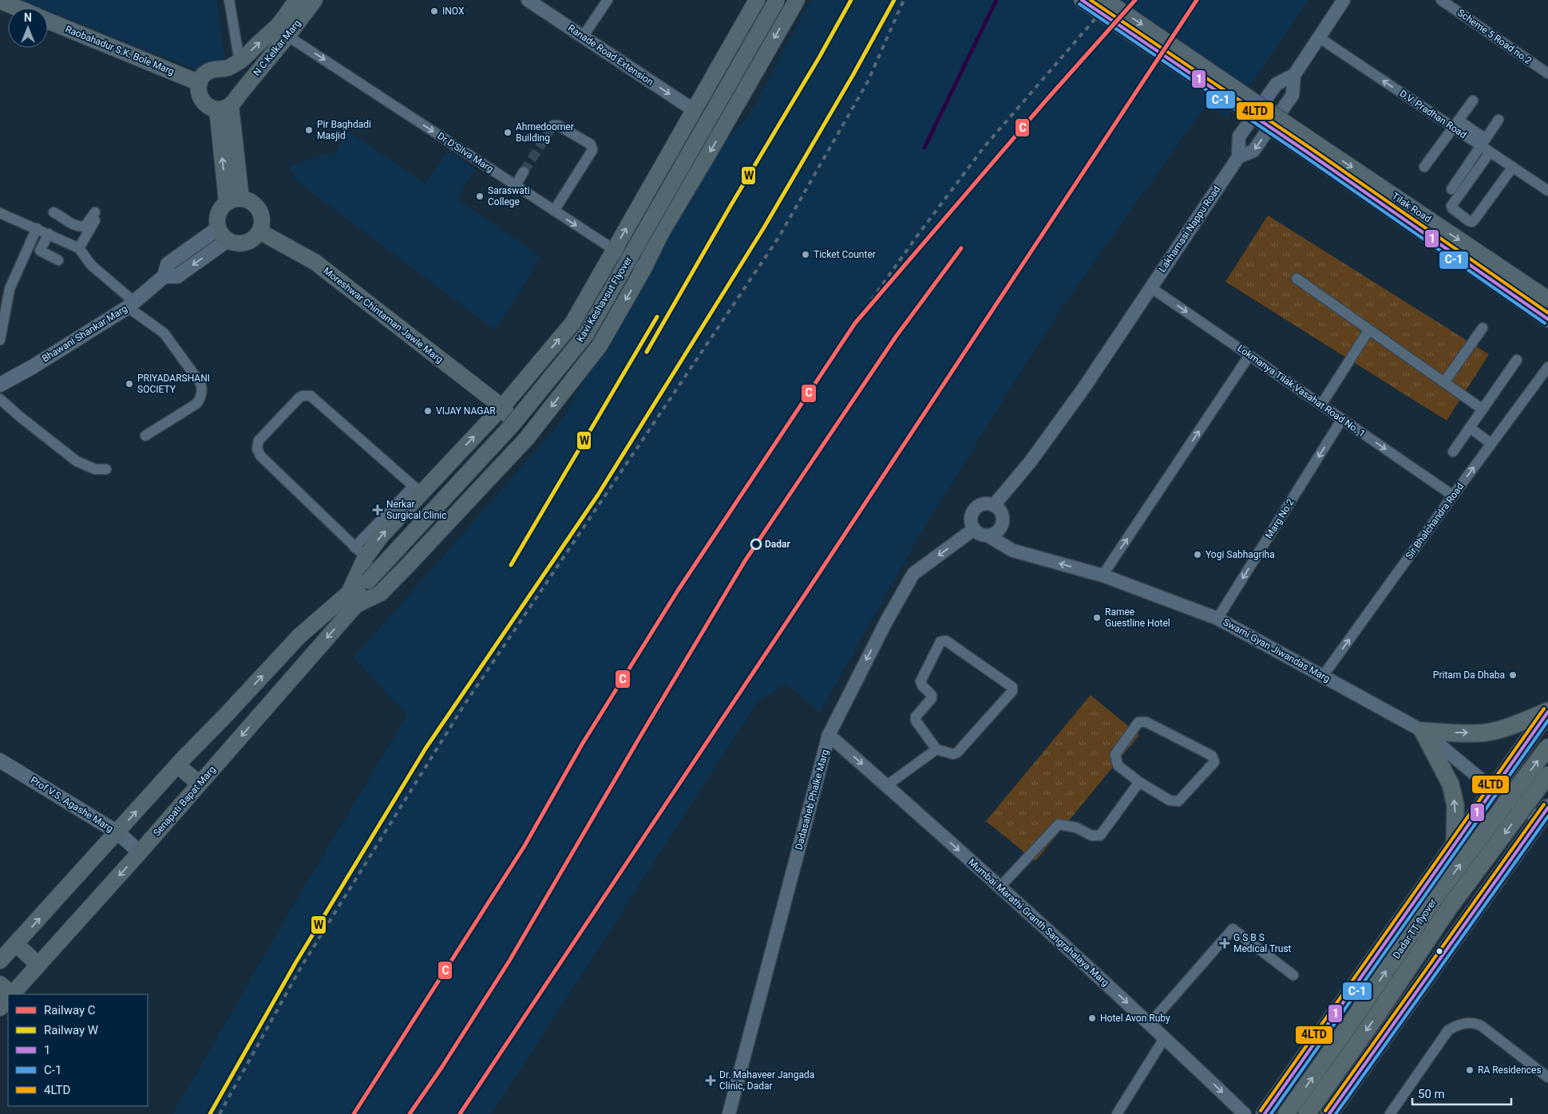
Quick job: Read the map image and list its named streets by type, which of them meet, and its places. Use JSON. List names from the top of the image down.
{
  "streets": {
    "highway": ["Dadar TT flyover"],
    "main road": [
      "N C Kelkar Marg",
      "Raobahadur S.K. Bole Marg",
      "Tilak Road",
      "Kavi Keshavsut Flyover",
      "Moreshwar Chintaman Jawle Marg",
      "Bhawani Shankar Marg",
      "Senapati Bapat Marg",
      "Prof V.S. Agashe Marg"
    ],
    "street": [
      "Scheme 5 Road no.2",
      "Ranade Road Extension",
      "D.V. Pradhan Road",
      "Dr D'Silva Marg",
      "Lakhamasi Nappu Road",
      "Lokmanya Tilak Vasahat Road No. 1",
      "Marg No 2",
      "Sir Bhalchandra Road",
      "Swami Gyan Jiwandas Marg",
      "Dadasaheb Phalke Marg",
      "Mumbai Marathi Granth Sangrahalaya Marg"
    ]
  },
  "crossings": [
    ["N C Kelkar Marg", "Raobahadur S.K. Bole Marg"],
    ["N C Kelkar Marg", "Dr D'Silva Marg"],
    ["Lakhamasi Nappu Road", "Lokmanya Tilak Vasahat Road No. 1"],
    ["Lakhamasi Nappu Road", "Swami Gyan Jiwandas Marg"],
    ["Lakhamasi Nappu Road", "Dadasaheb Phalke Marg"],
    ["Kavi Keshavsut Flyover", "Senapati Bapat Marg"],
    ["Moreshwar Chintaman Jawle Marg", "Bhawani Shankar Marg"],
    ["Lokmanya Tilak Vasahat Road No. 1", "Marg No 2"],
    ["Lokmanya Tilak Vasahat Road No. 1", "Sir Bhalchandra Road"],
    ["Marg No 2", "Swami Gyan Jiwandas Marg"],
    ["Sir Bhalchandra Road", "Swami Gyan Jiwandas Marg"],
    ["Swami Gyan Jiwandas Marg", "Dadasaheb Phalke Marg"],
    ["Dadasaheb Phalke Marg", "Mumbai Marathi Granth Sangrahalaya Marg"],
    ["Senapati Bapat Marg", "Prof V.S. Agashe Marg"]
  ],
  "one_way": [
    "Ranade Road Extension",
    "D.V. Pradhan Road",
    "Dr D'Silva Marg",
    "Marg No 2",
    "Sir Bhalchandra Road",
    "Dadasaheb Phalke Marg",
    "Mumbai Marathi Granth Sangrahalaya Marg"
  ],
  "places": {
    "other": [
      "INOX",
      "Pir Baghdadi Masjid",
      "Ahmedoomer Building",
      "Saraswati College",
      "Ticket Counter",
      "PRIYADARSHANI SOCIETY",
      "VIJAY NAGAR",
      "Dadar",
      "Yogi Sabhagriha",
      "Ramee Guestline Hotel",
      "Pritam Da Dhaba",
      "Hotel Avon Ruby",
      "RA Residences"
    ],
    "health": ["Nerkar Surgical Clinic", "G S B S Medical Trust", "Dr. Mahaveer Jangada Clinic, Dadar"]
  },
  "lines": [
    "rail line C",
    "rail line W",
    "transit line 1",
    "transit line 4LTD",
    "transit line C-1"
  ],
  "legend": [
    "Railway C",
    "Railway W",
    "1",
    "C-1",
    "4LTD"
  ],
  "scale_bar": "50 m",
  "north": "top"
}
